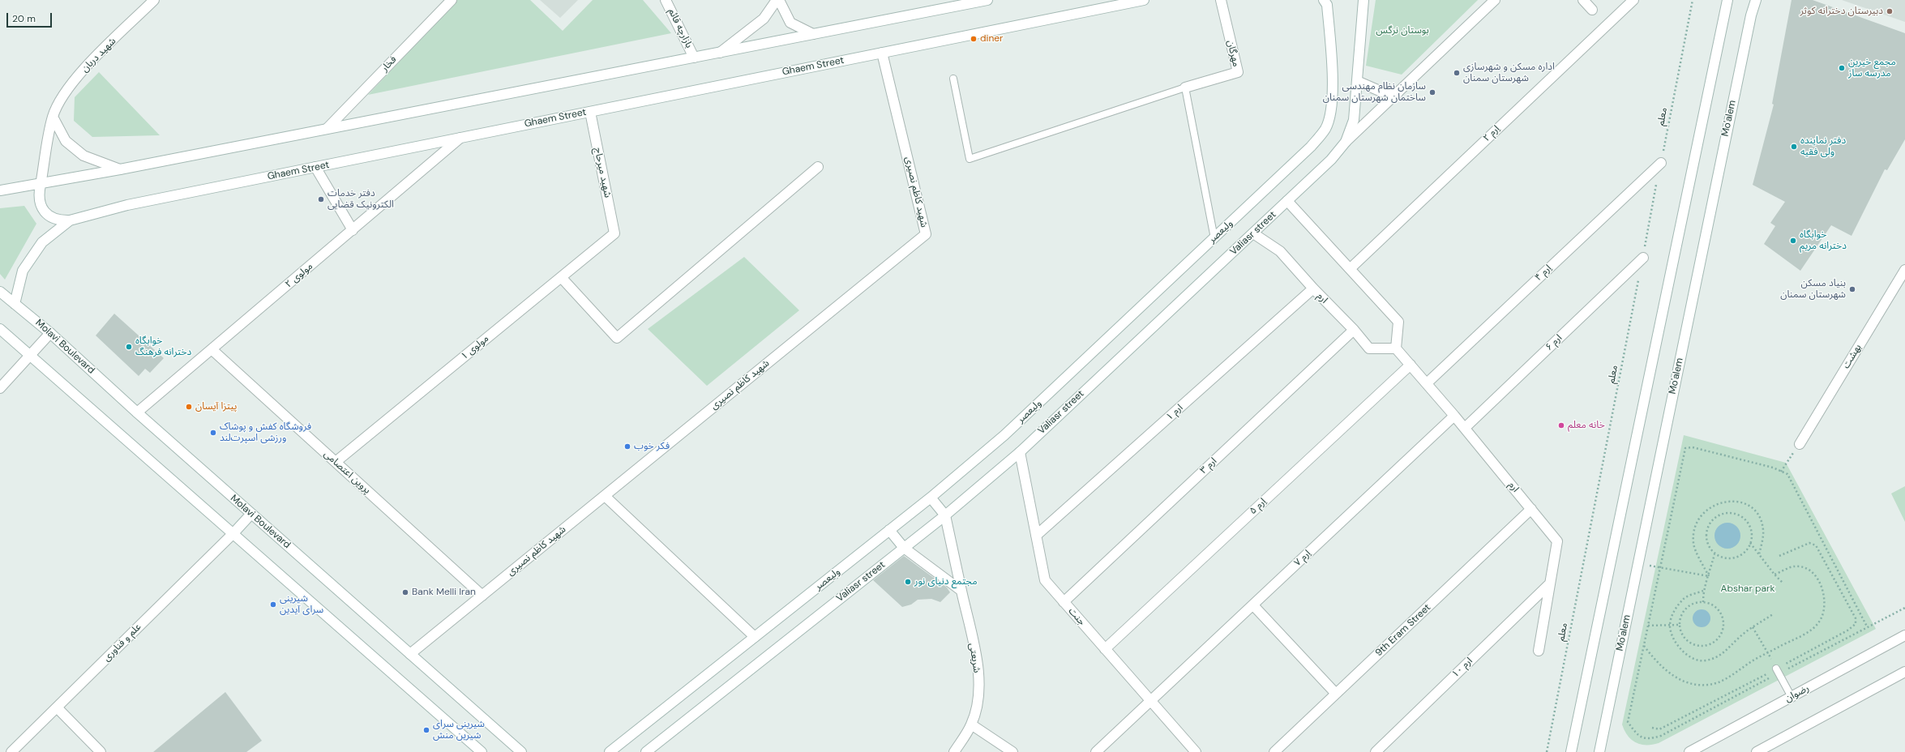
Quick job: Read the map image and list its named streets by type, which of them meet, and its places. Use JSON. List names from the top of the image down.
{
  "streets": {
    "street": [
      "بازارچه قائم",
      "مهرگان",
      "شهید دربان",
      "فخار",
      "Ghaem Street",
      "Mo'alem",
      "اِرم ۲",
      "شهید میرحاج",
      "شهید کاظم نصیری",
      "ولیعصر",
      "Valiasr street",
      "اِرم ۴",
      "مولوی ۲",
      "ارم",
      "ارم ۶",
      "Molavi Boulevard",
      "مولوی ۱",
      "بهشت",
      "ارم ۱",
      "ارم ۳",
      "پروین اعتصامی",
      "اِرم ۵",
      "اِرم ۷",
      "جنت",
      "9th Eram Street",
      "علم و فناوری",
      "شریعتی",
      "ارم ۱۰",
      "رضوان"
    ],
    "path": ["معلم"]
  },
  "crossings": [
    ["شهید دربان", "Ghaem Street"],
    ["Ghaem Street", "شهید میرحاج"],
    ["Ghaem Street", "شهید کاظم نصیری"],
    ["Ghaem Street", "مولوی ۲"],
    ["Ghaem Street", "Molavi Boulevard"],
    ["معلم", "اِرم ۴"],
    ["معلم", "ارم ۶"],
    ["شهید میرحاج", "مولوی ۱"],
    ["شهید کاظم نصیری", "Molavi Boulevard"],
    ["شهید کاظم نصیری", "پروین اعتصامی"],
    ["Valiasr street", "ارم"],
    ["Valiasr street", "جنت"],
    ["Valiasr street", "شریعتی"],
    ["اِرم ۴", "ارم"],
    ["مولوی ۲", "Molavi Boulevard"],
    ["مولوی ۲", "پروین اعتصامی"],
    ["ارم", "ارم ۶"],
    ["ارم", "ارم ۱"],
    ["ارم", "ارم ۳"],
    ["ارم", "اِرم ۵"],
    ["ارم", "اِرم ۷"],
    ["ارم", "9th Eram Street"],
    ["ارم", "ارم ۱۰"],
    ["Molavi Boulevard", "علم و فناوری"],
    ["مولوی ۱", "پروین اعتصامی"],
    ["ارم ۱", "جنت"],
    ["ارم ۳", "جنت"],
    ["اِرم ۵", "جنت"],
    ["اِرم ۷", "جنت"]
  ],
  "parks": ["بوستان نرگس", "Abshar park"],
  "places": [
    "دبیرستان دخترانه کوثر",
    "diner",
    "مجمع خیرین مدرسه ساز",
    "اداره مسکن و شهرسازی شهرستان سمنان",
    "سازمان نظام مهندسی ساختمان شهرستان سمنان",
    "دفتر نماینده ولی فقیه",
    "دفتر خدمات الکترونیک قضایی",
    "خوابگاه دخترانه مریم",
    "بنیاد مسکن شهرستان سمنان",
    "خوابگاه دخترانه فرهنگ",
    "پیتزا آیسان",
    "خانه معلم",
    "فروشگاه کفش و پوشاک ورزشی اسپرت‌لند",
    "فکر خوب",
    "مجتمع دنیای نور",
    "Bank Melli Iran",
    "شیرینی سرای آیدین",
    "شیرینی سرای شیرین منش"
  ],
  "scale_bar": "20 m"
}
